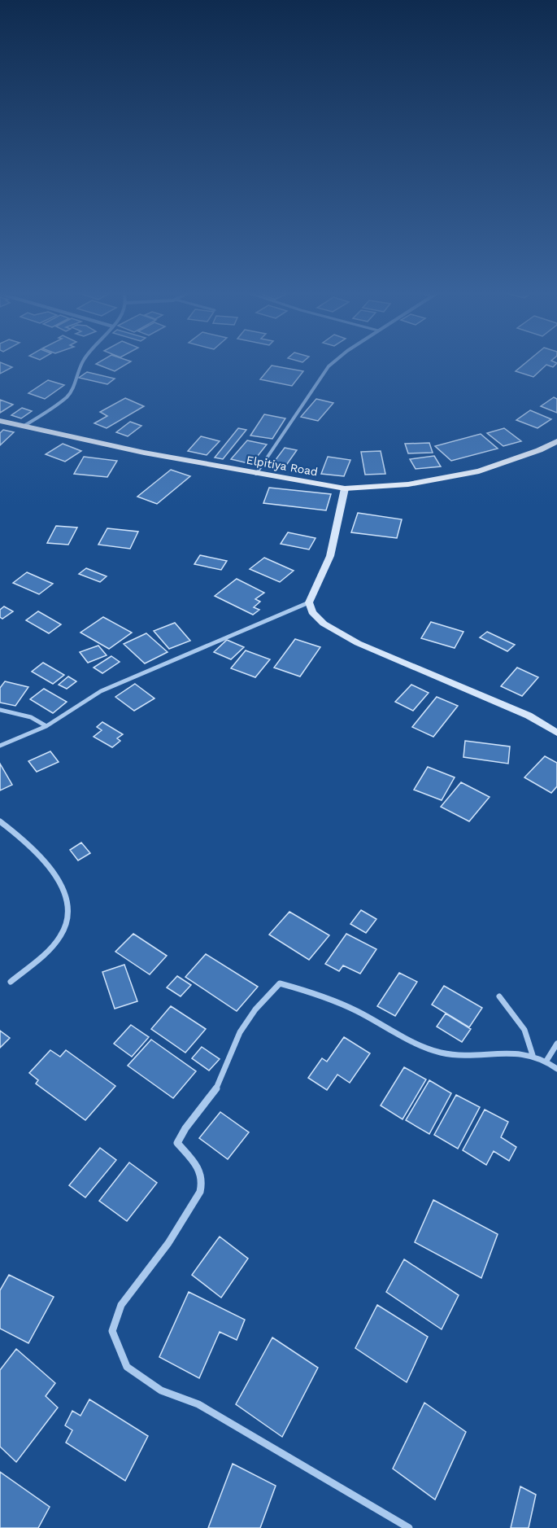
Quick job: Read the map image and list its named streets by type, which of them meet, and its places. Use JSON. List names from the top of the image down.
{
  "streets": {
    "main road": ["Elpitiya Road"]
  }
}
